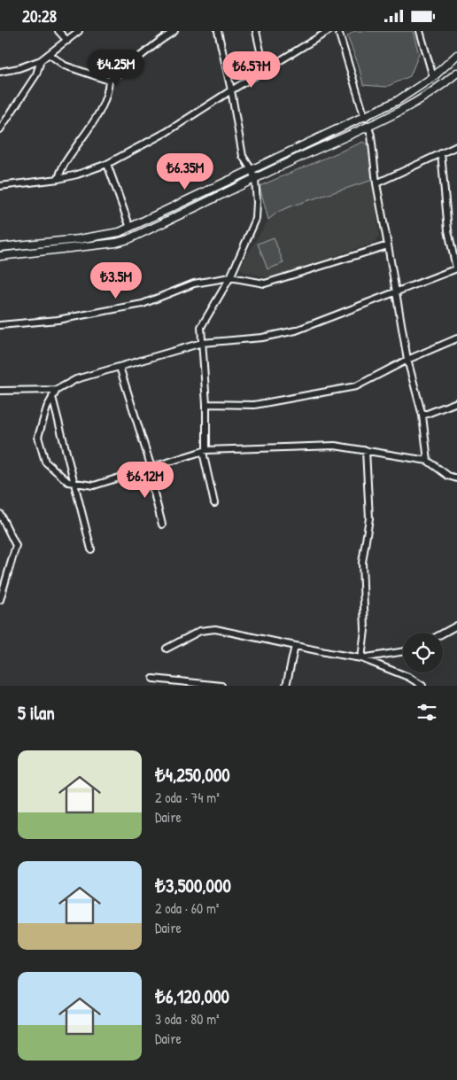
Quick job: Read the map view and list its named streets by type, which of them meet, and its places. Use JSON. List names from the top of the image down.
{
  "page": {
    "status": "20:28",
    "price": [
      "₺4.25M",
      "₺6.57M",
      "₺6.35M",
      "₺3.5M",
      "₺6.12M"
    ],
    "heading": "5 ilan",
    "list": [
      {
        "name": "₺4,250,000",
        "note": "2 oda · 74 m² · Daire"
      },
      {
        "name": "₺3,500,000",
        "note": "2 oda · 60 m² · Daire"
      },
      {
        "name": "₺6,120,000",
        "note": "3 oda · 80 m² · Daire"
      }
    ]
  }
}
